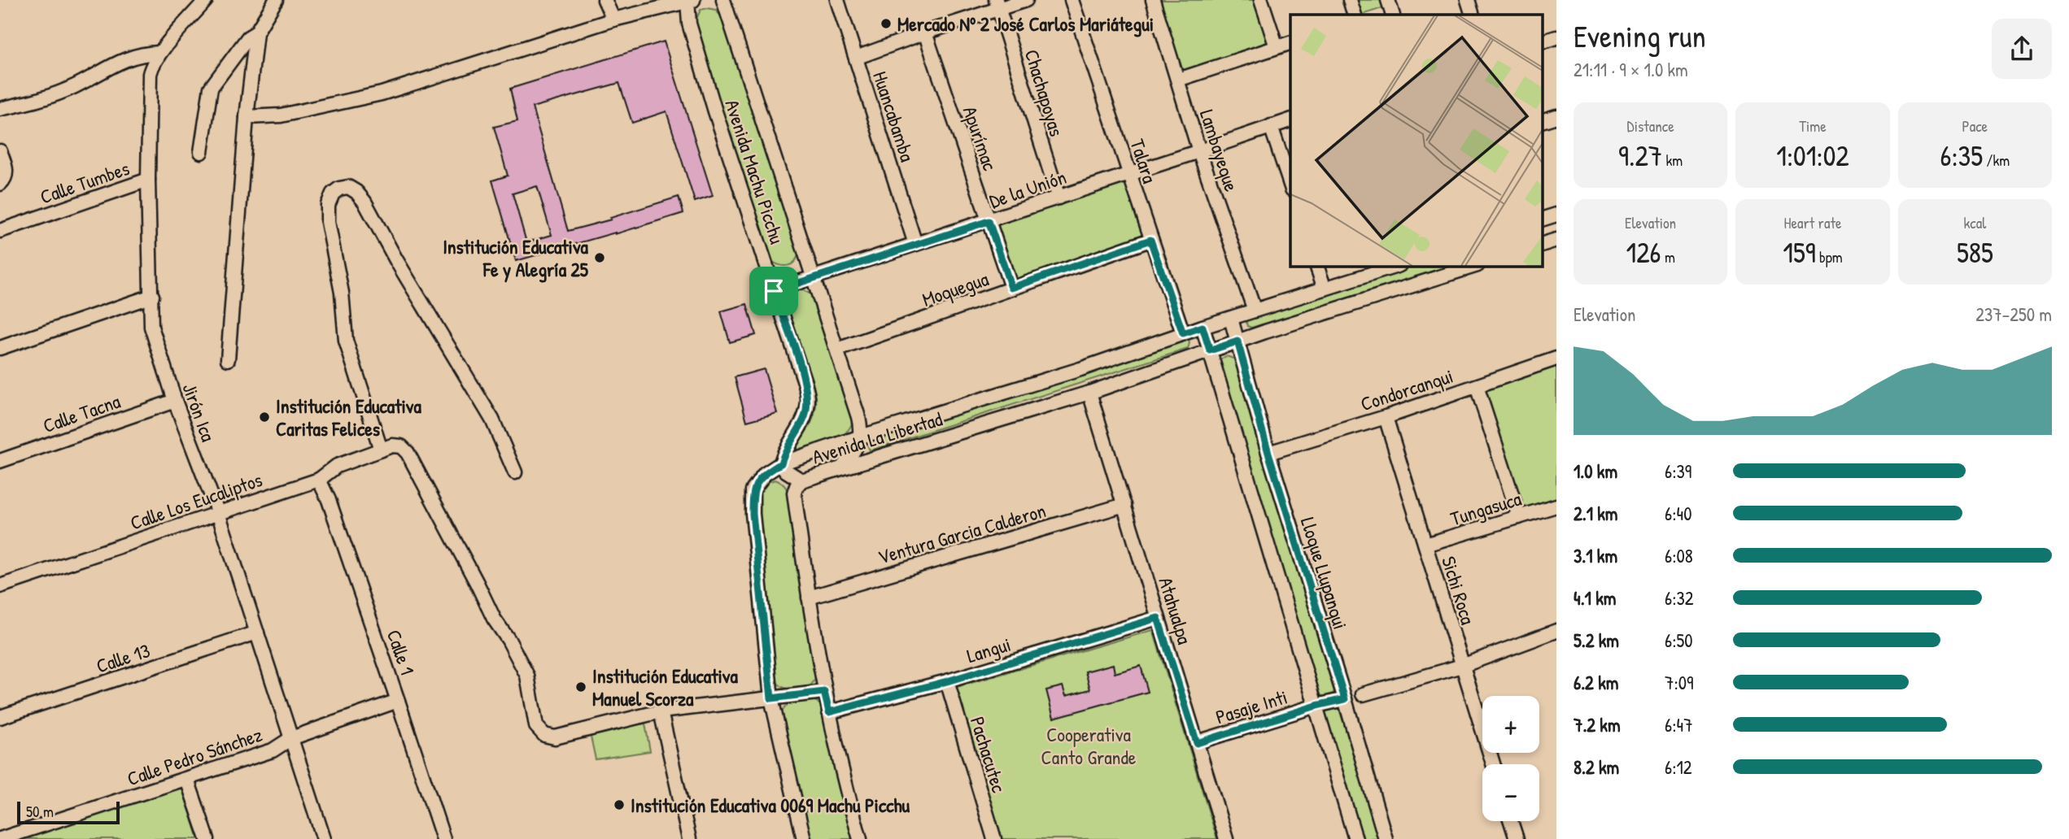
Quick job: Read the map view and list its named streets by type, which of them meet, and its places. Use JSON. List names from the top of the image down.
{
  "streets": {
    "street": [
      "Chachapoyas",
      "Huancabamba",
      "Apurímac",
      "Lambayeque",
      "Talara",
      "Avenida Machu Picchu",
      "Calle Tumbes",
      "De la Unión",
      "Moquegua",
      "Condorcanqui",
      "Jirón Ica",
      "Calle Tacna",
      "Avenida La Libertad",
      "Calle Los Eucaliptos",
      "Tungasuca",
      "Ventura Garcia Calderon",
      "Lloque Llupanqui",
      "Sichi Roca",
      "Atahualpa",
      "Langui",
      "Calle 1",
      "Calle 13",
      "Pasaje Inti",
      "Pachacutec",
      "Calle Pedro Sánchez"
    ]
  },
  "crossings": [
    ["Chachapoyas", "De la Unión"],
    ["Huancabamba", "De la Unión"],
    ["Apurímac", "De la Unión"],
    ["Apurímac", "Moquegua"],
    ["Lambayeque", "De la Unión"],
    ["Lambayeque", "Avenida La Libertad"],
    ["Talara", "De la Unión"],
    ["Talara", "Moquegua"],
    ["Talara", "Avenida La Libertad"],
    ["Avenida Machu Picchu", "De la Unión"],
    ["Avenida Machu Picchu", "Moquegua"],
    ["Avenida Machu Picchu", "Avenida La Libertad"],
    ["Calle Tumbes", "Jirón Ica"],
    ["Condorcanqui", "Lloque Llupanqui"],
    ["Condorcanqui", "Sichi Roca"],
    ["Jirón Ica", "Calle Tacna"],
    ["Jirón Ica", "Calle Los Eucaliptos"],
    ["Jirón Ica", "Calle 13"],
    ["Jirón Ica", "Calle Pedro Sánchez"],
    ["Avenida La Libertad", "Lloque Llupanqui"],
    ["Avenida La Libertad", "Atahualpa"],
    ["Calle Los Eucaliptos", "Calle 1"],
    ["Tungasuca", "Sichi Roca"],
    ["Ventura Garcia Calderon", "Atahualpa"],
    ["Lloque Llupanqui", "Pasaje Inti"],
    ["Atahualpa", "Langui"],
    ["Atahualpa", "Pasaje Inti"],
    ["Langui", "Pachacutec"],
    ["Calle 1", "Calle Pedro Sánchez"]
  ],
  "parks": ["Cooperativa Canto Grande"],
  "places": [
    "Mercado Nº 2 José Carlos Mariátegui",
    "Institución Educativa Fe y Alegría 25",
    "Institución Educativa Caritas Felices",
    "Institución Educativa Manuel Scorza",
    "Institución Educativa 0069 Machu Picchu"
  ],
  "scale_bar": "50 m",
  "page": {
    "heading": ["Evening run", "21:11 · 9 × 1.0 km"],
    "stats": [
      ["Distance", "9.27 km"],
      ["Time", "1:01:02"],
      ["Pace", "6:35 /km"],
      ["Elevation", "126 m"],
      ["Heart rate", "159 bpm"],
      ["kcal", "585"]
    ],
    "chart": ["Elevation", "237–250 m"],
    "list": [
      {
        "name": "1.0 km",
        "note": "6:39"
      },
      {
        "name": "2.1 km",
        "note": "6:40"
      },
      {
        "name": "3.1 km",
        "note": "6:08"
      },
      {
        "name": "4.1 km",
        "note": "6:32"
      },
      {
        "name": "5.2 km",
        "note": "6:50"
      },
      {
        "name": "6.2 km",
        "note": "7:09"
      },
      {
        "name": "7.2 km",
        "note": "6:47"
      },
      {
        "name": "8.2 km",
        "note": "6:12"
      }
    ],
    "map_buttons": ["+", "−"],
    "scale": "50 m"
  }
}
